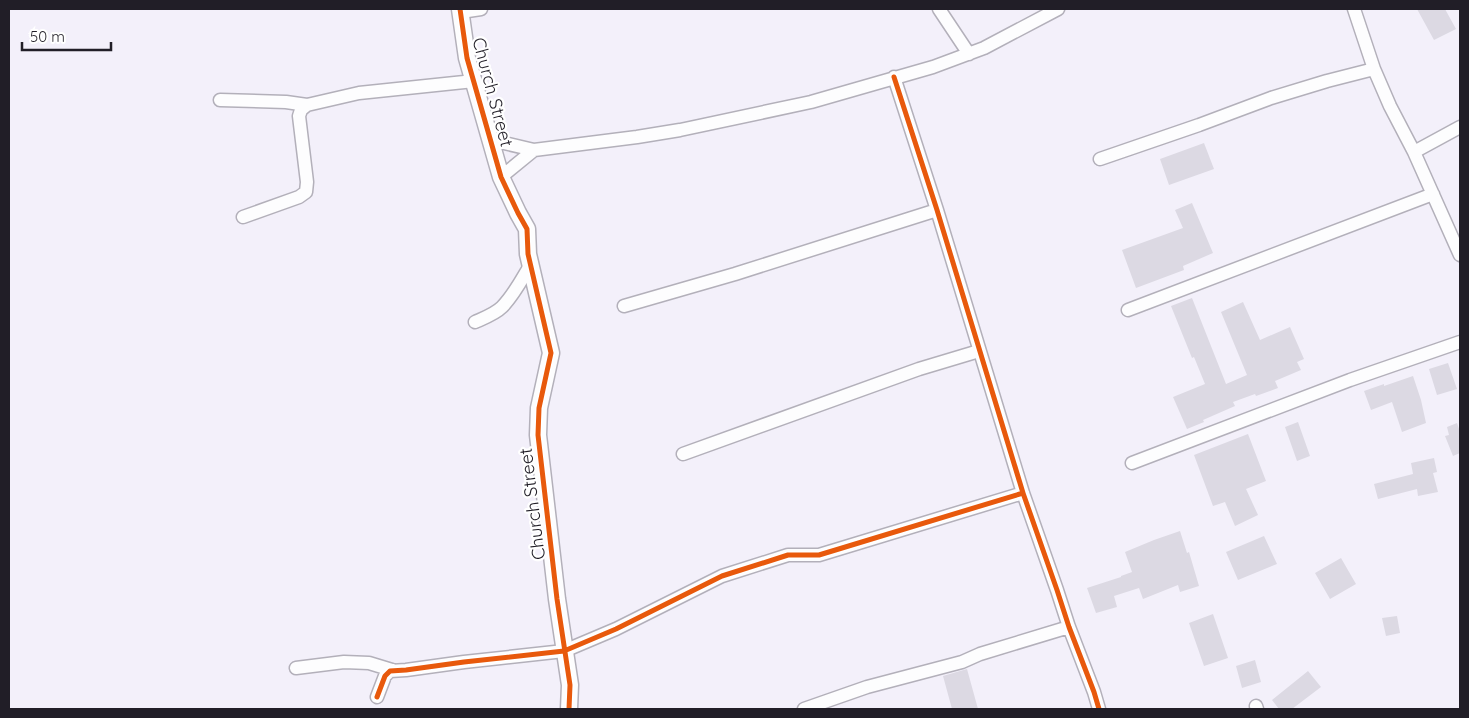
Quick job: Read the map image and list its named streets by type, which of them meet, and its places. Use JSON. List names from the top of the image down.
{
  "streets": {
    "street": ["Church Street"]
  },
  "scale_bar": "50 m"
}
